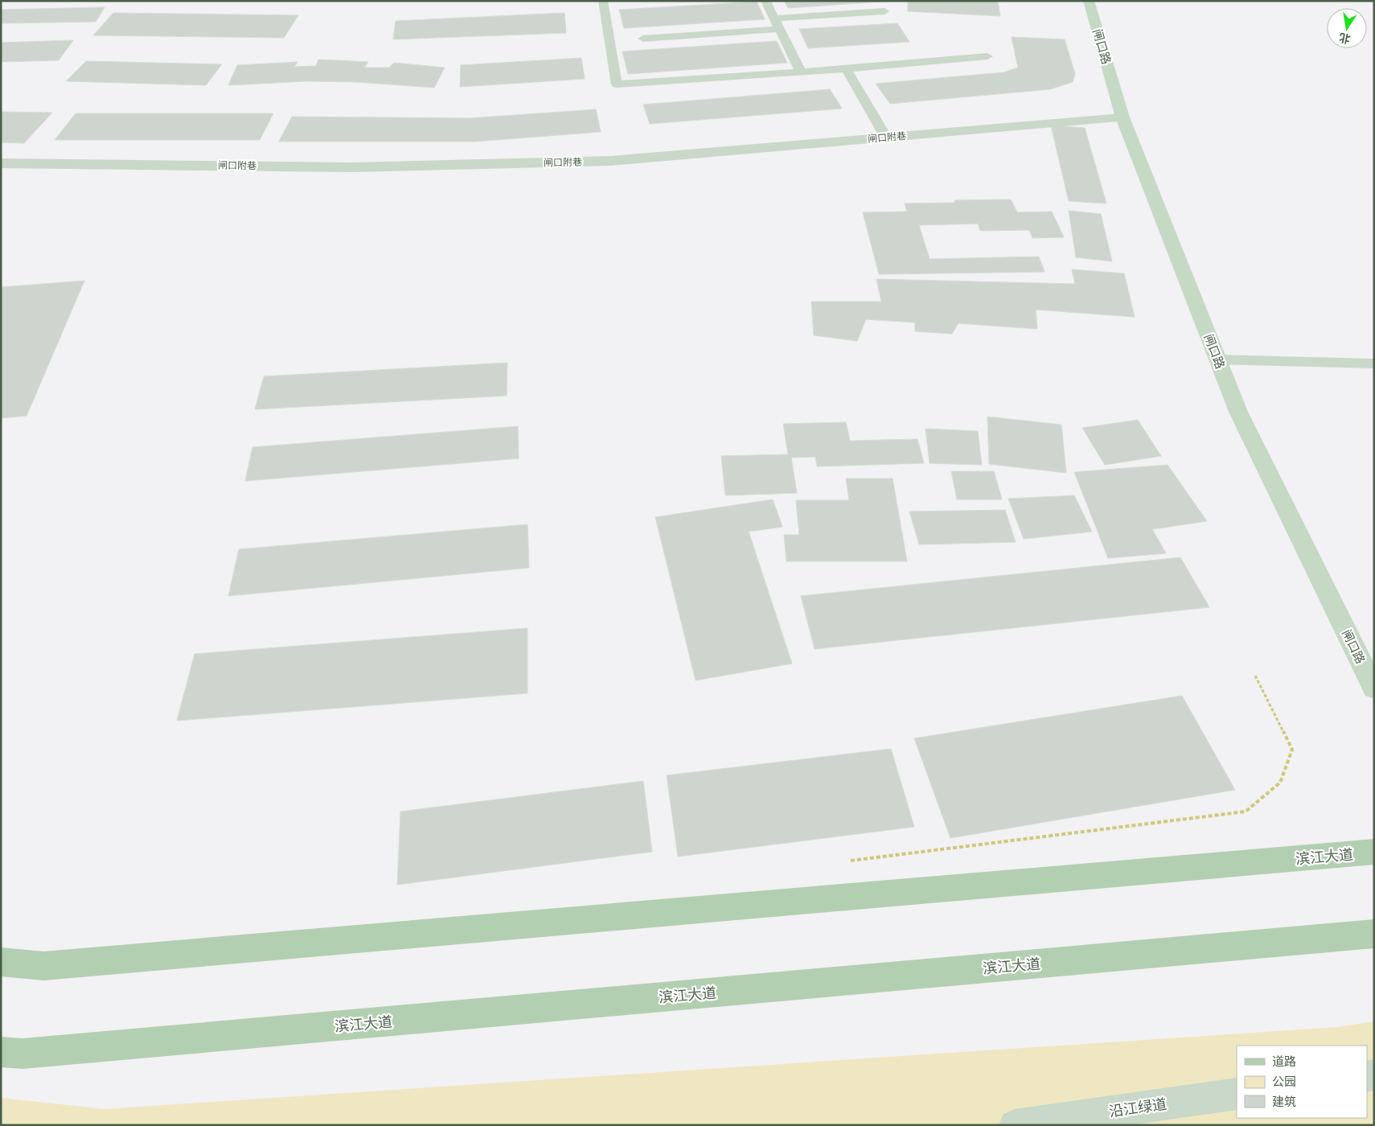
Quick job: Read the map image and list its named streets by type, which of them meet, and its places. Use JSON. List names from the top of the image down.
{
  "streets": {
    "main road": ["滨江大道"],
    "street": ["闸口路", "闸口附巷", "沿江绿道"]
  },
  "crossings": [
    ["闸口路", "闸口附巷"]
  ],
  "legend": ["道路", "公园", "建筑"],
  "north": "bottom"
}
